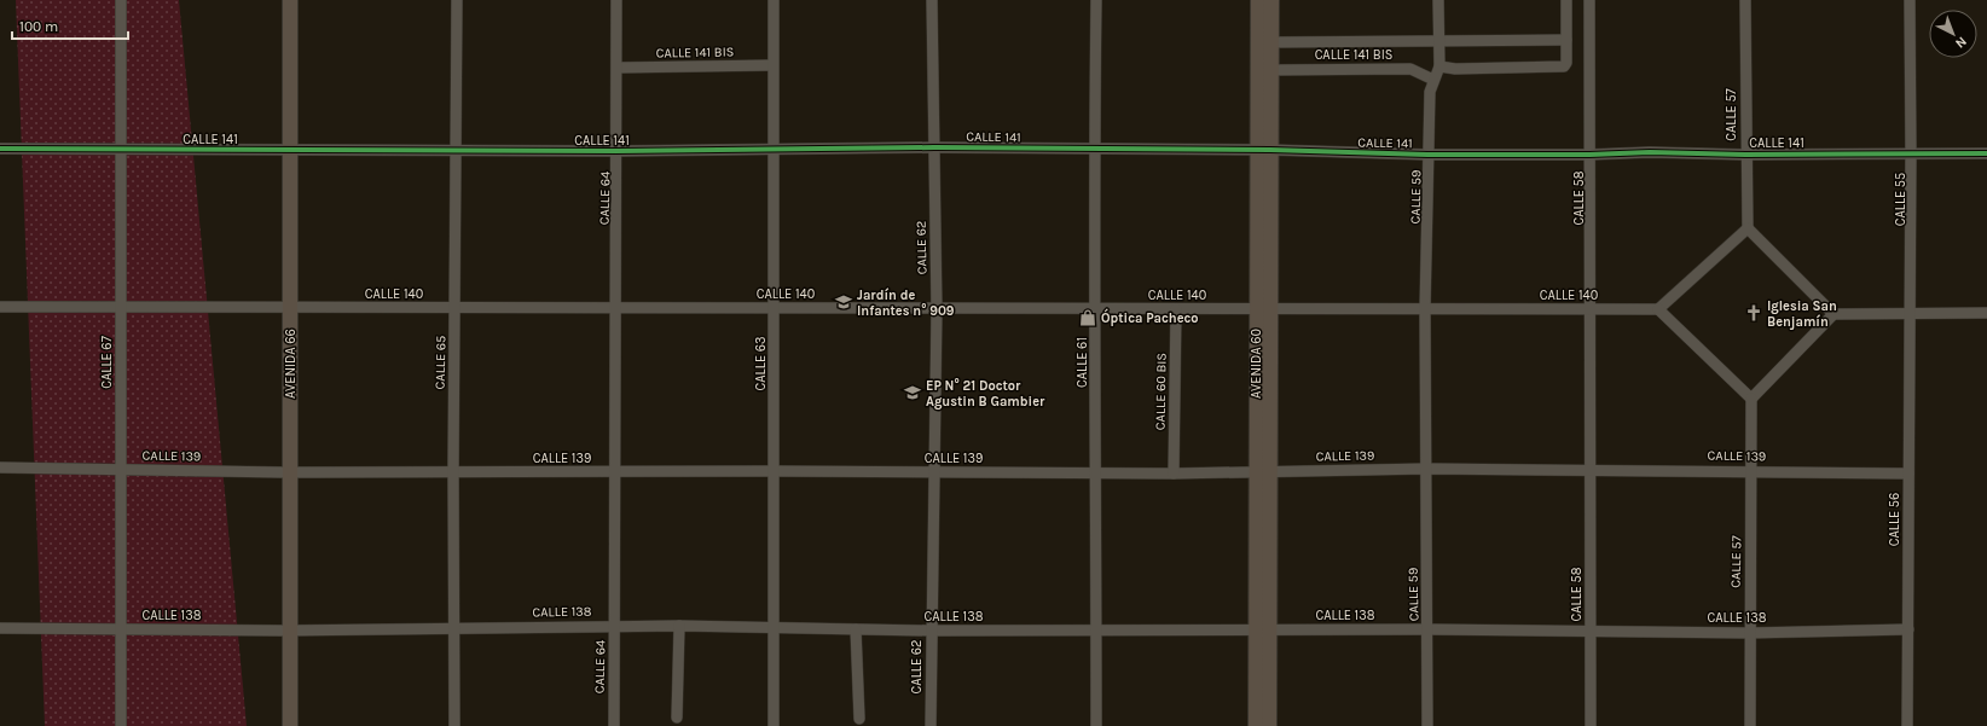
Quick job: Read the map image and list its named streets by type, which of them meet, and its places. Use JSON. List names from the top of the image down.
{
  "streets": {
    "main road": ["AVENIDA 66", "AVENIDA 60"],
    "street": [
      "CALLE 141 BIS",
      "CALLE 57",
      "CALLE 141",
      "CALLE 59",
      "CALLE 64",
      "CALLE 58",
      "CALLE 55",
      "CALLE 62",
      "CALLE 140",
      "CALLE 67",
      "CALLE 65",
      "CALLE 61",
      "CALLE 63",
      "CALLE 60 BIS",
      "CALLE 139",
      "CALLE 56",
      "CALLE 138"
    ]
  },
  "crossings": [
    ["CALLE 141 BIS", "CALLE 59"],
    ["CALLE 141 BIS", "CALLE 64"],
    ["CALLE 141 BIS", "CALLE 63"],
    ["CALLE 141 BIS", "AVENIDA 60"],
    ["CALLE 57", "CALLE 141"],
    ["CALLE 57", "CALLE 139"],
    ["CALLE 57", "CALLE 138"],
    ["CALLE 141", "CALLE 59"],
    ["CALLE 141", "CALLE 64"],
    ["CALLE 141", "CALLE 58"],
    ["CALLE 141", "CALLE 55"],
    ["CALLE 141", "CALLE 62"],
    ["CALLE 141", "CALLE 67"],
    ["CALLE 141", "CALLE 65"],
    ["CALLE 141", "CALLE 61"],
    ["CALLE 141", "AVENIDA 66"],
    ["CALLE 141", "CALLE 63"],
    ["CALLE 141", "AVENIDA 60"],
    ["CALLE 59", "CALLE 140"],
    ["CALLE 59", "CALLE 139"],
    ["CALLE 59", "CALLE 138"],
    ["CALLE 64", "CALLE 140"],
    ["CALLE 64", "CALLE 139"],
    ["CALLE 64", "CALLE 138"],
    ["CALLE 58", "CALLE 140"],
    ["CALLE 58", "CALLE 139"],
    ["CALLE 58", "CALLE 138"],
    ["CALLE 55", "CALLE 56"],
    ["CALLE 62", "CALLE 140"],
    ["CALLE 62", "CALLE 139"],
    ["CALLE 62", "CALLE 138"],
    ["CALLE 140", "CALLE 67"],
    ["CALLE 140", "CALLE 65"],
    ["CALLE 140", "CALLE 61"],
    ["CALLE 140", "AVENIDA 66"],
    ["CALLE 140", "CALLE 63"],
    ["CALLE 140", "AVENIDA 60"],
    ["CALLE 140", "CALLE 60 BIS"],
    ["CALLE 67", "CALLE 139"],
    ["CALLE 67", "CALLE 138"],
    ["CALLE 65", "CALLE 139"],
    ["CALLE 65", "CALLE 138"],
    ["CALLE 61", "CALLE 139"],
    ["CALLE 61", "CALLE 138"],
    ["AVENIDA 66", "CALLE 139"],
    ["AVENIDA 66", "CALLE 138"],
    ["CALLE 63", "CALLE 139"],
    ["CALLE 63", "CALLE 138"],
    ["AVENIDA 60", "CALLE 139"],
    ["AVENIDA 60", "CALLE 138"],
    ["CALLE 60 BIS", "CALLE 139"],
    ["CALLE 139", "CALLE 56"],
    ["CALLE 56", "CALLE 138"]
  ],
  "places": {
    "school or university": ["Jardín de Infantes n° 909", "EP N° 21 Doctor Agustin B Gambier"],
    "church": ["Iglesia San Benjamín"],
    "shop": ["Óptica Pacheco"]
  },
  "scale_bar": "100 m",
  "north": "bottom right"
}
